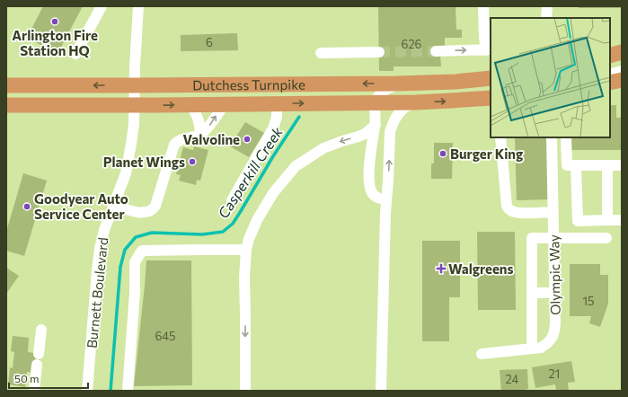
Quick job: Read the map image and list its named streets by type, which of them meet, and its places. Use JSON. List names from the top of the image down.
{
  "streets": {
    "highway": ["Dutchess Turnpike"],
    "street": ["Olympic Way", "Burnett Boulevard"]
  },
  "crossings": [
    ["Dutchess Turnpike", "Burnett Boulevard"]
  ],
  "water": ["Casperkill Creek"],
  "places": {
    "other": [
      "Arlington Fire Station HQ",
      "Valvoline",
      "Burger King",
      "Planet Wings",
      "Goodyear Auto Service Center"
    ],
    "health": ["Walgreens"]
  },
  "house_numbers": [
    "6",
    "626",
    "15",
    "645",
    "21",
    "24"
  ],
  "scale_bar": "50 m"
}
